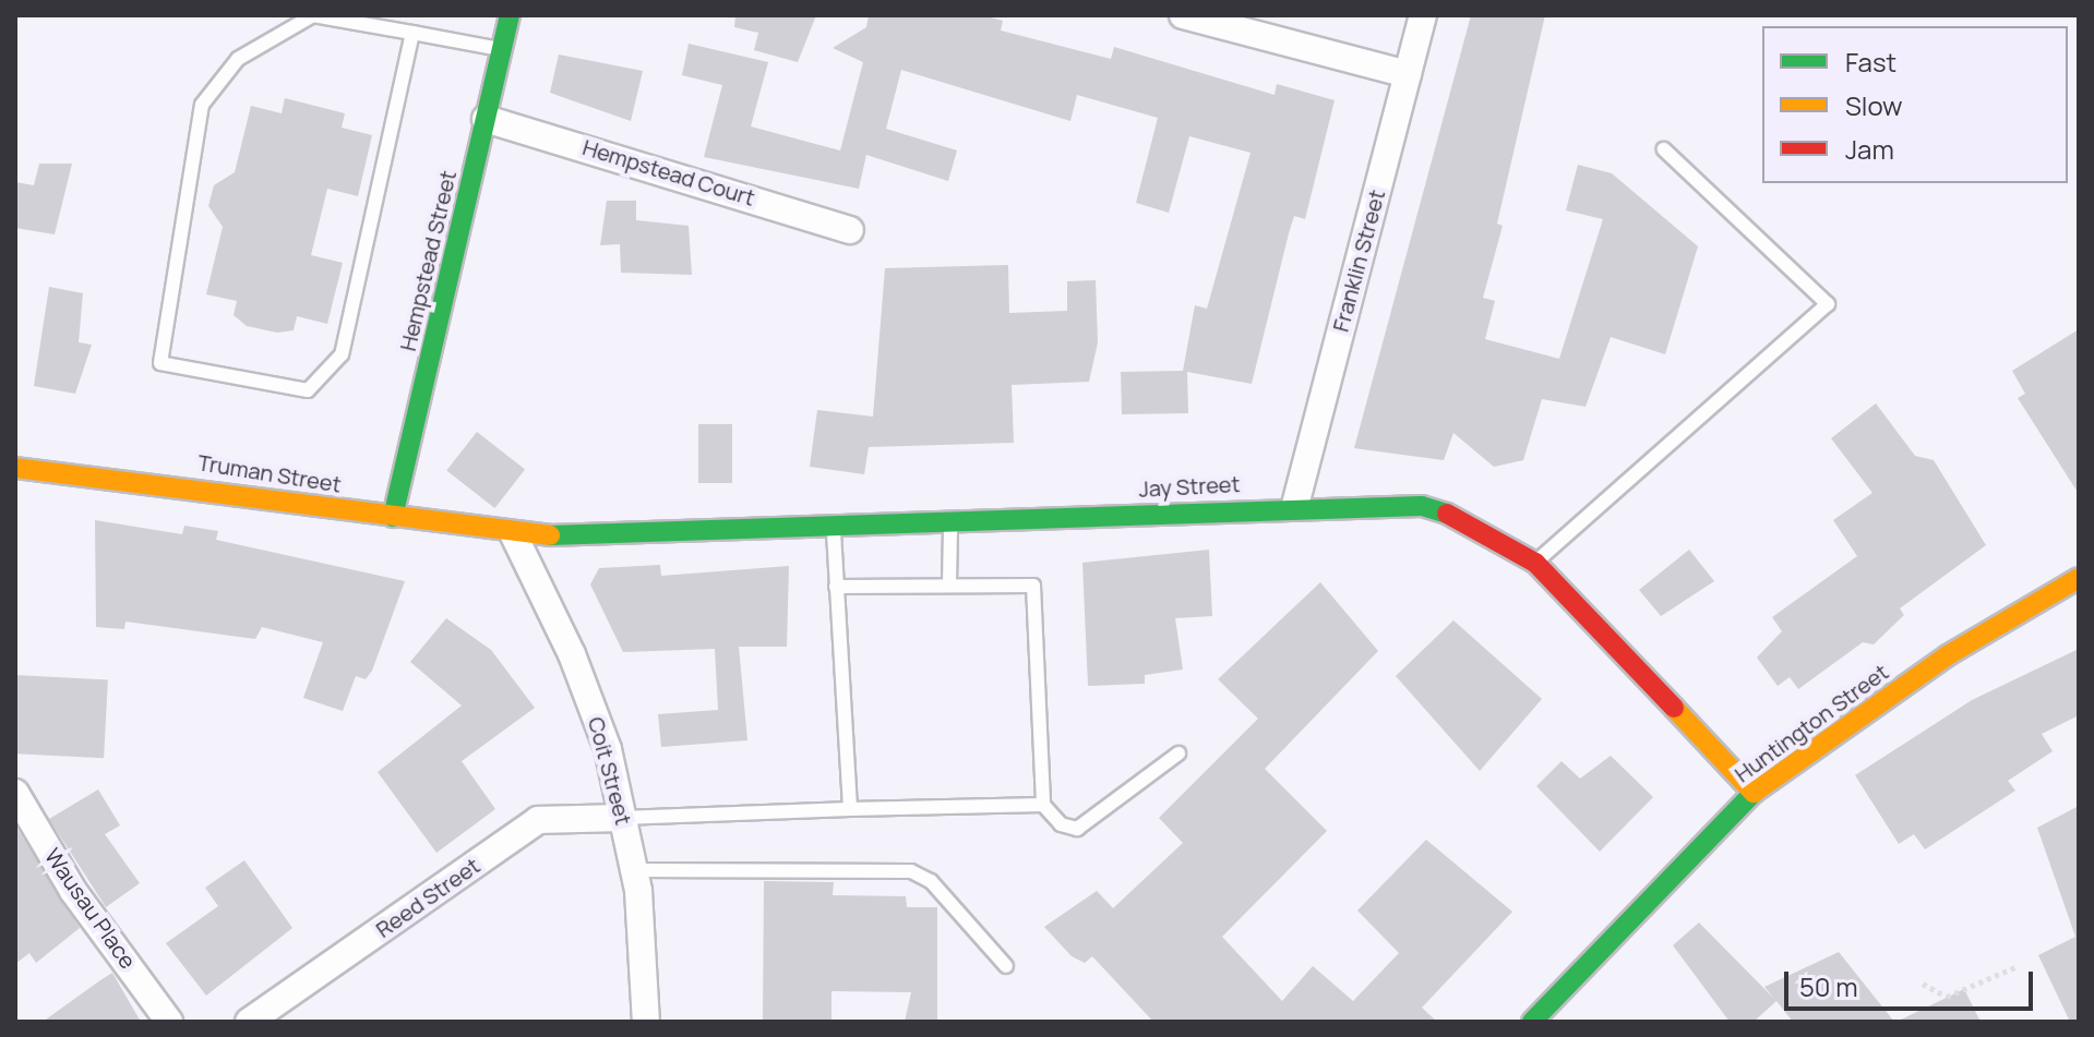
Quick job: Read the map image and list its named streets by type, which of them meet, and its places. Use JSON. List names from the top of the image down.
{
  "streets": {
    "main road": [
      "Hempstead Street",
      "Truman Street",
      "Jay Street",
      "Huntington Street"
    ],
    "street": [
      "Hempstead Court",
      "Franklin Street",
      "Coit Street",
      "Reed Street",
      "Wausau Place"
    ]
  },
  "crossings": [
    ["Hempstead Court", "Hempstead Street"],
    ["Hempstead Street", "Truman Street"],
    ["Franklin Street", "Jay Street"],
    ["Truman Street", "Jay Street"],
    ["Truman Street", "Coit Street"],
    ["Jay Street", "Huntington Street"],
    ["Jay Street", "Coit Street"],
    ["Coit Street", "Reed Street"]
  ],
  "legend": ["Fast", "Slow", "Jam"],
  "scale_bar": "50 m"
}
